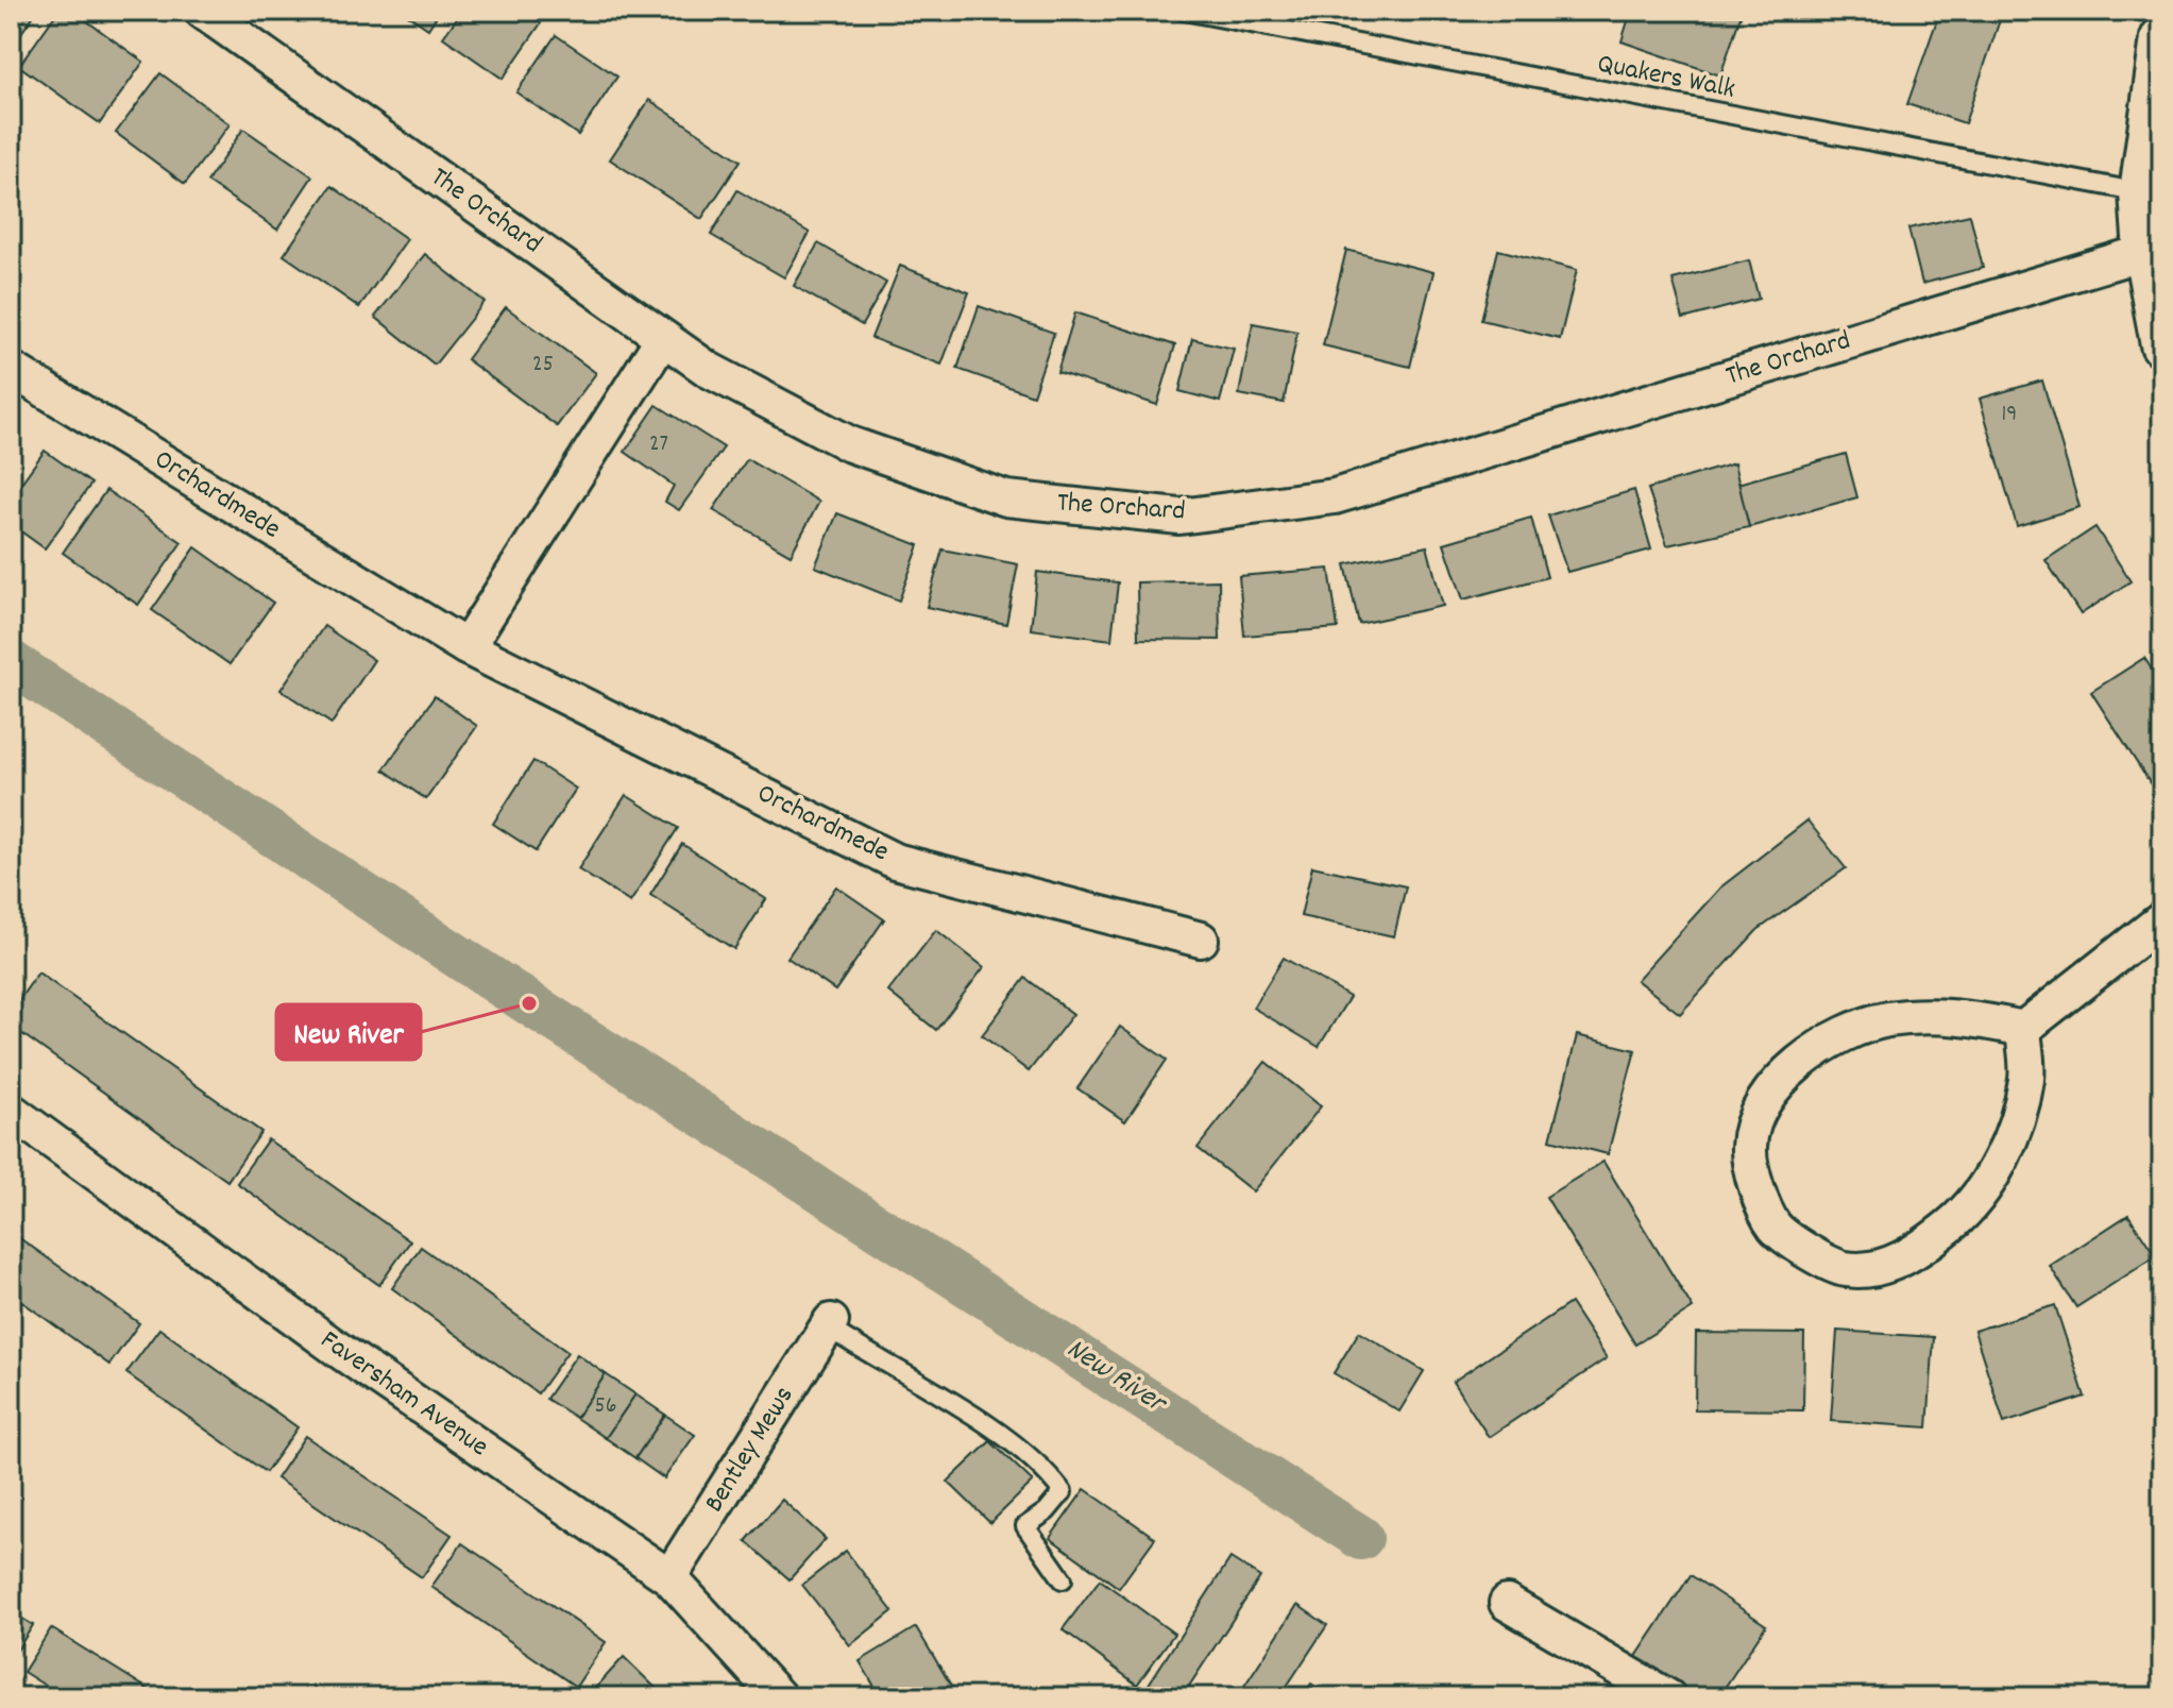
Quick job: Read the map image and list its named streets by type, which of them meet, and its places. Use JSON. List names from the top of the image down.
{
  "streets": {
    "street": [
      "The Orchard",
      "Orchardmede",
      "Faversham Avenue",
      "Bentley Mews"
    ],
    "lane": ["Quakers Walk"]
  },
  "crossings": [
    ["Faversham Avenue", "Bentley Mews"]
  ],
  "water": ["New River"],
  "places": ["New River"],
  "house_numbers": [
    "25",
    "19",
    "27",
    "56"
  ]
}
